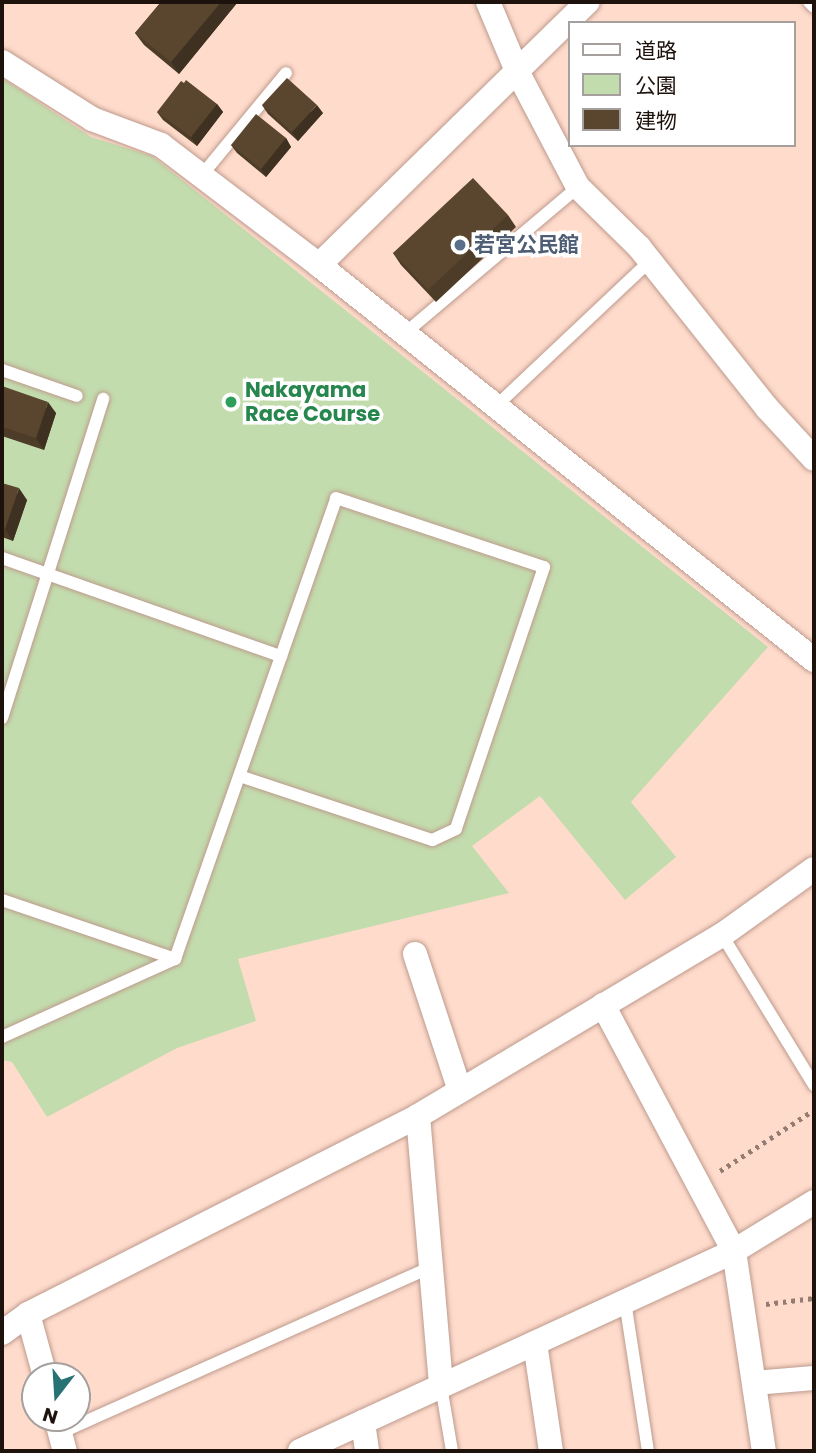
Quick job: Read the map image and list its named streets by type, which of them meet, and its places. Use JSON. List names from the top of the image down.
{
  "places": ["若宮公民館", "Nakayama Race Course"],
  "legend": ["道路", "公園", "建物"],
  "north": "bottom"
}
